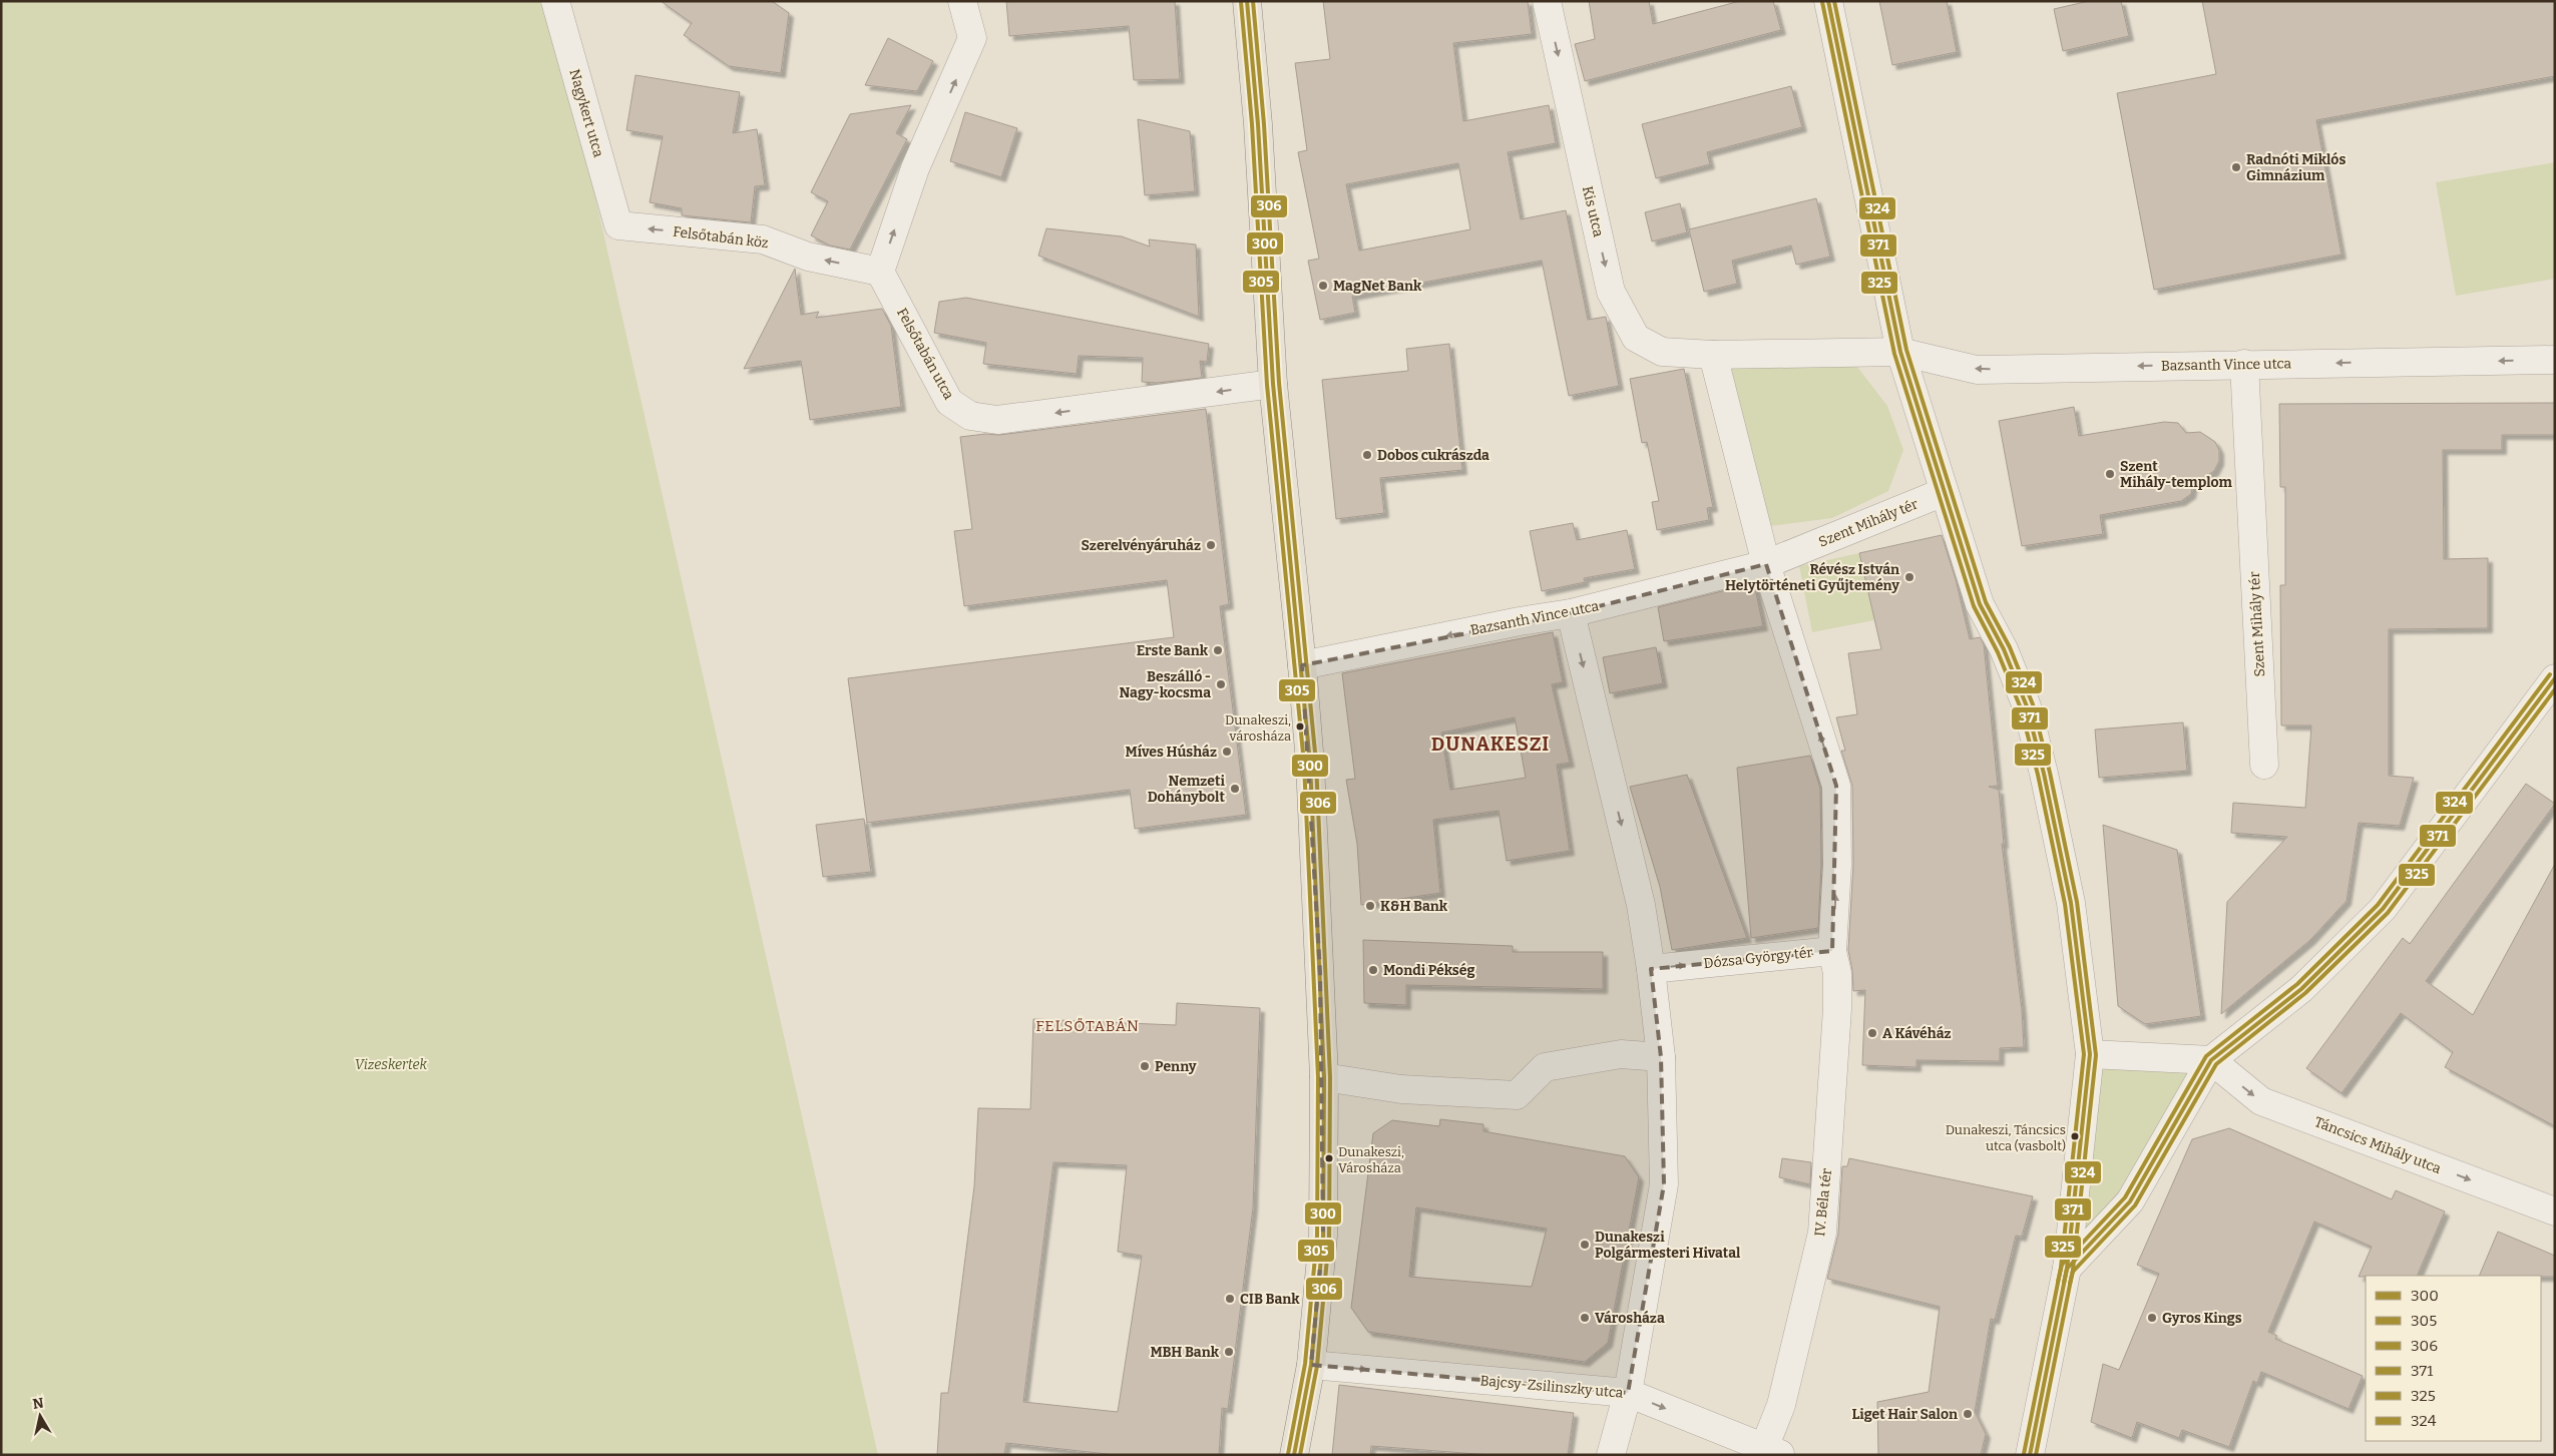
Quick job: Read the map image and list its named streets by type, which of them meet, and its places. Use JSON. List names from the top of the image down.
{
  "streets": {
    "street": [
      "Nagykert utca",
      "Kis utca",
      "Felsőtabán köz",
      "Felsőtabán utca",
      "Bazsanth Vince utca",
      "Szent Mihály tér",
      "Dózsa György tér",
      "Táncsics Mihály utca",
      "IV. Béla tér",
      "Bajcsy-Zsilinszky utca"
    ]
  },
  "crossings": [
    ["Nagykert utca", "Felsőtabán köz"],
    ["Felsőtabán köz", "Felsőtabán utca"],
    ["Bazsanth Vince utca", "Szent Mihály tér"],
    ["Bazsanth Vince utca", "Dózsa György tér"],
    ["Szent Mihály tér", "Dózsa György tér"],
    ["Dózsa György tér", "IV. Béla tér"],
    ["IV. Béla tér", "Bajcsy-Zsilinszky utca"]
  ],
  "one_way": [
    "Kis utca",
    "Felsőtabán köz",
    "Felsőtabán utca",
    "Bazsanth Vince utca",
    "Táncsics Mihály utca",
    "Bajcsy-Zsilinszky utca"
  ],
  "districts": ["DUNAKESZI", "FELSŐTABÁN"],
  "parks": ["Vizeskertek"],
  "places": [
    "Radnóti Miklós Gimnázium",
    "MagNet Bank",
    "Dobos cukrászda",
    "Szent Mihály-templom",
    "Szerelvényáruház",
    "Révész István Helytörténeti Gyűjtemény",
    "Erste Bank",
    "Beszálló - Nagy-kocsma",
    "Dunakeszi, városháza",
    "Míves Húsház",
    "Nemzeti Dohánybolt",
    "K&H Bank",
    "Mondi Pékség",
    "A Kávéház",
    "Penny",
    "Dunakeszi, Táncsics utca (vasbolt)",
    "Dunakeszi, Városháza",
    "Dunakeszi Polgármesteri Hivatal",
    "CIB Bank",
    "Városháza",
    "Gyros Kings",
    "MBH Bank",
    "Liget Hair Salon"
  ],
  "lines": [
    "transit line 300",
    "transit line 306",
    "transit line 371",
    "transit line 324",
    "transit line 305",
    "transit line 325"
  ],
  "legend": [
    "300",
    "305",
    "306",
    "371",
    "325",
    "324"
  ],
  "north": "top"
}
